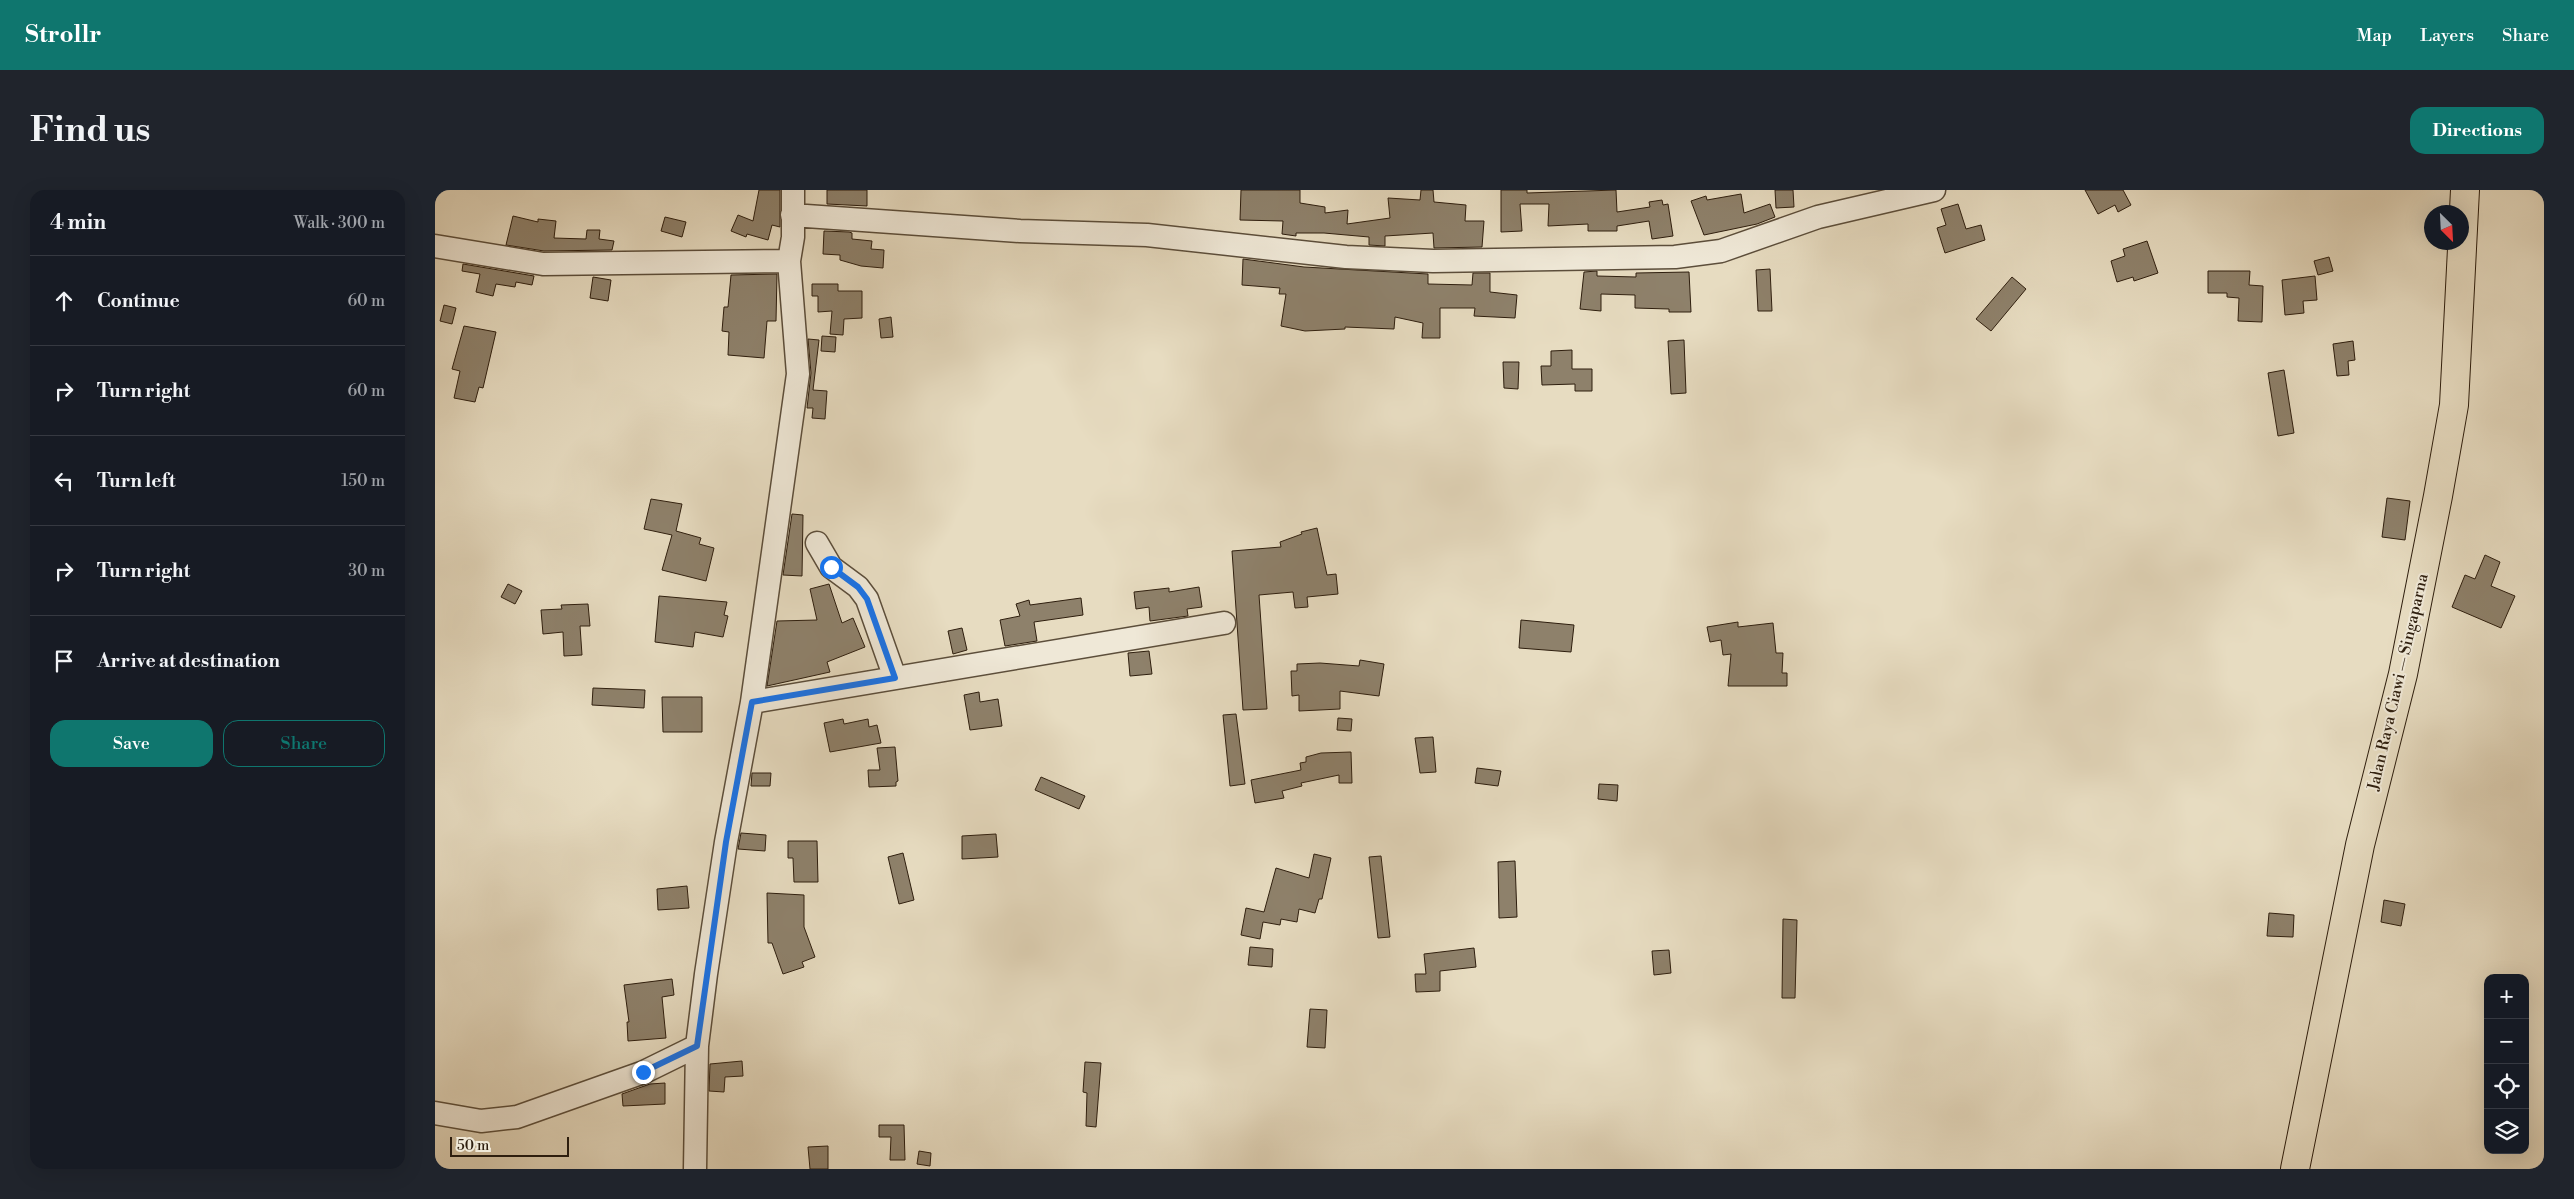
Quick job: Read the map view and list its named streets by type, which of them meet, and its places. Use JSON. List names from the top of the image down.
{
  "streets": {
    "main road": ["Jalan Raya Ciawi — Singaparna"]
  },
  "scale_bar": "50 m",
  "north": "bottom right",
  "page": {
    "header": "Strollr",
    "nav": ["Map", "Layers", "Share"],
    "buttons": [
      "Directions",
      ["Save", "Share"]
    ],
    "title": "Find us",
    "heading": ["4 min", "Walk · 300 m"],
    "list": [
      ["Continue", "60 m"],
      ["Turn right", "60 m"],
      ["Turn left", "150 m"],
      ["Turn right", "30 m"],
      "Arrive at destination"
    ],
    "map_buttons": ["+", "−"],
    "scale": "50 m"
  }
}
